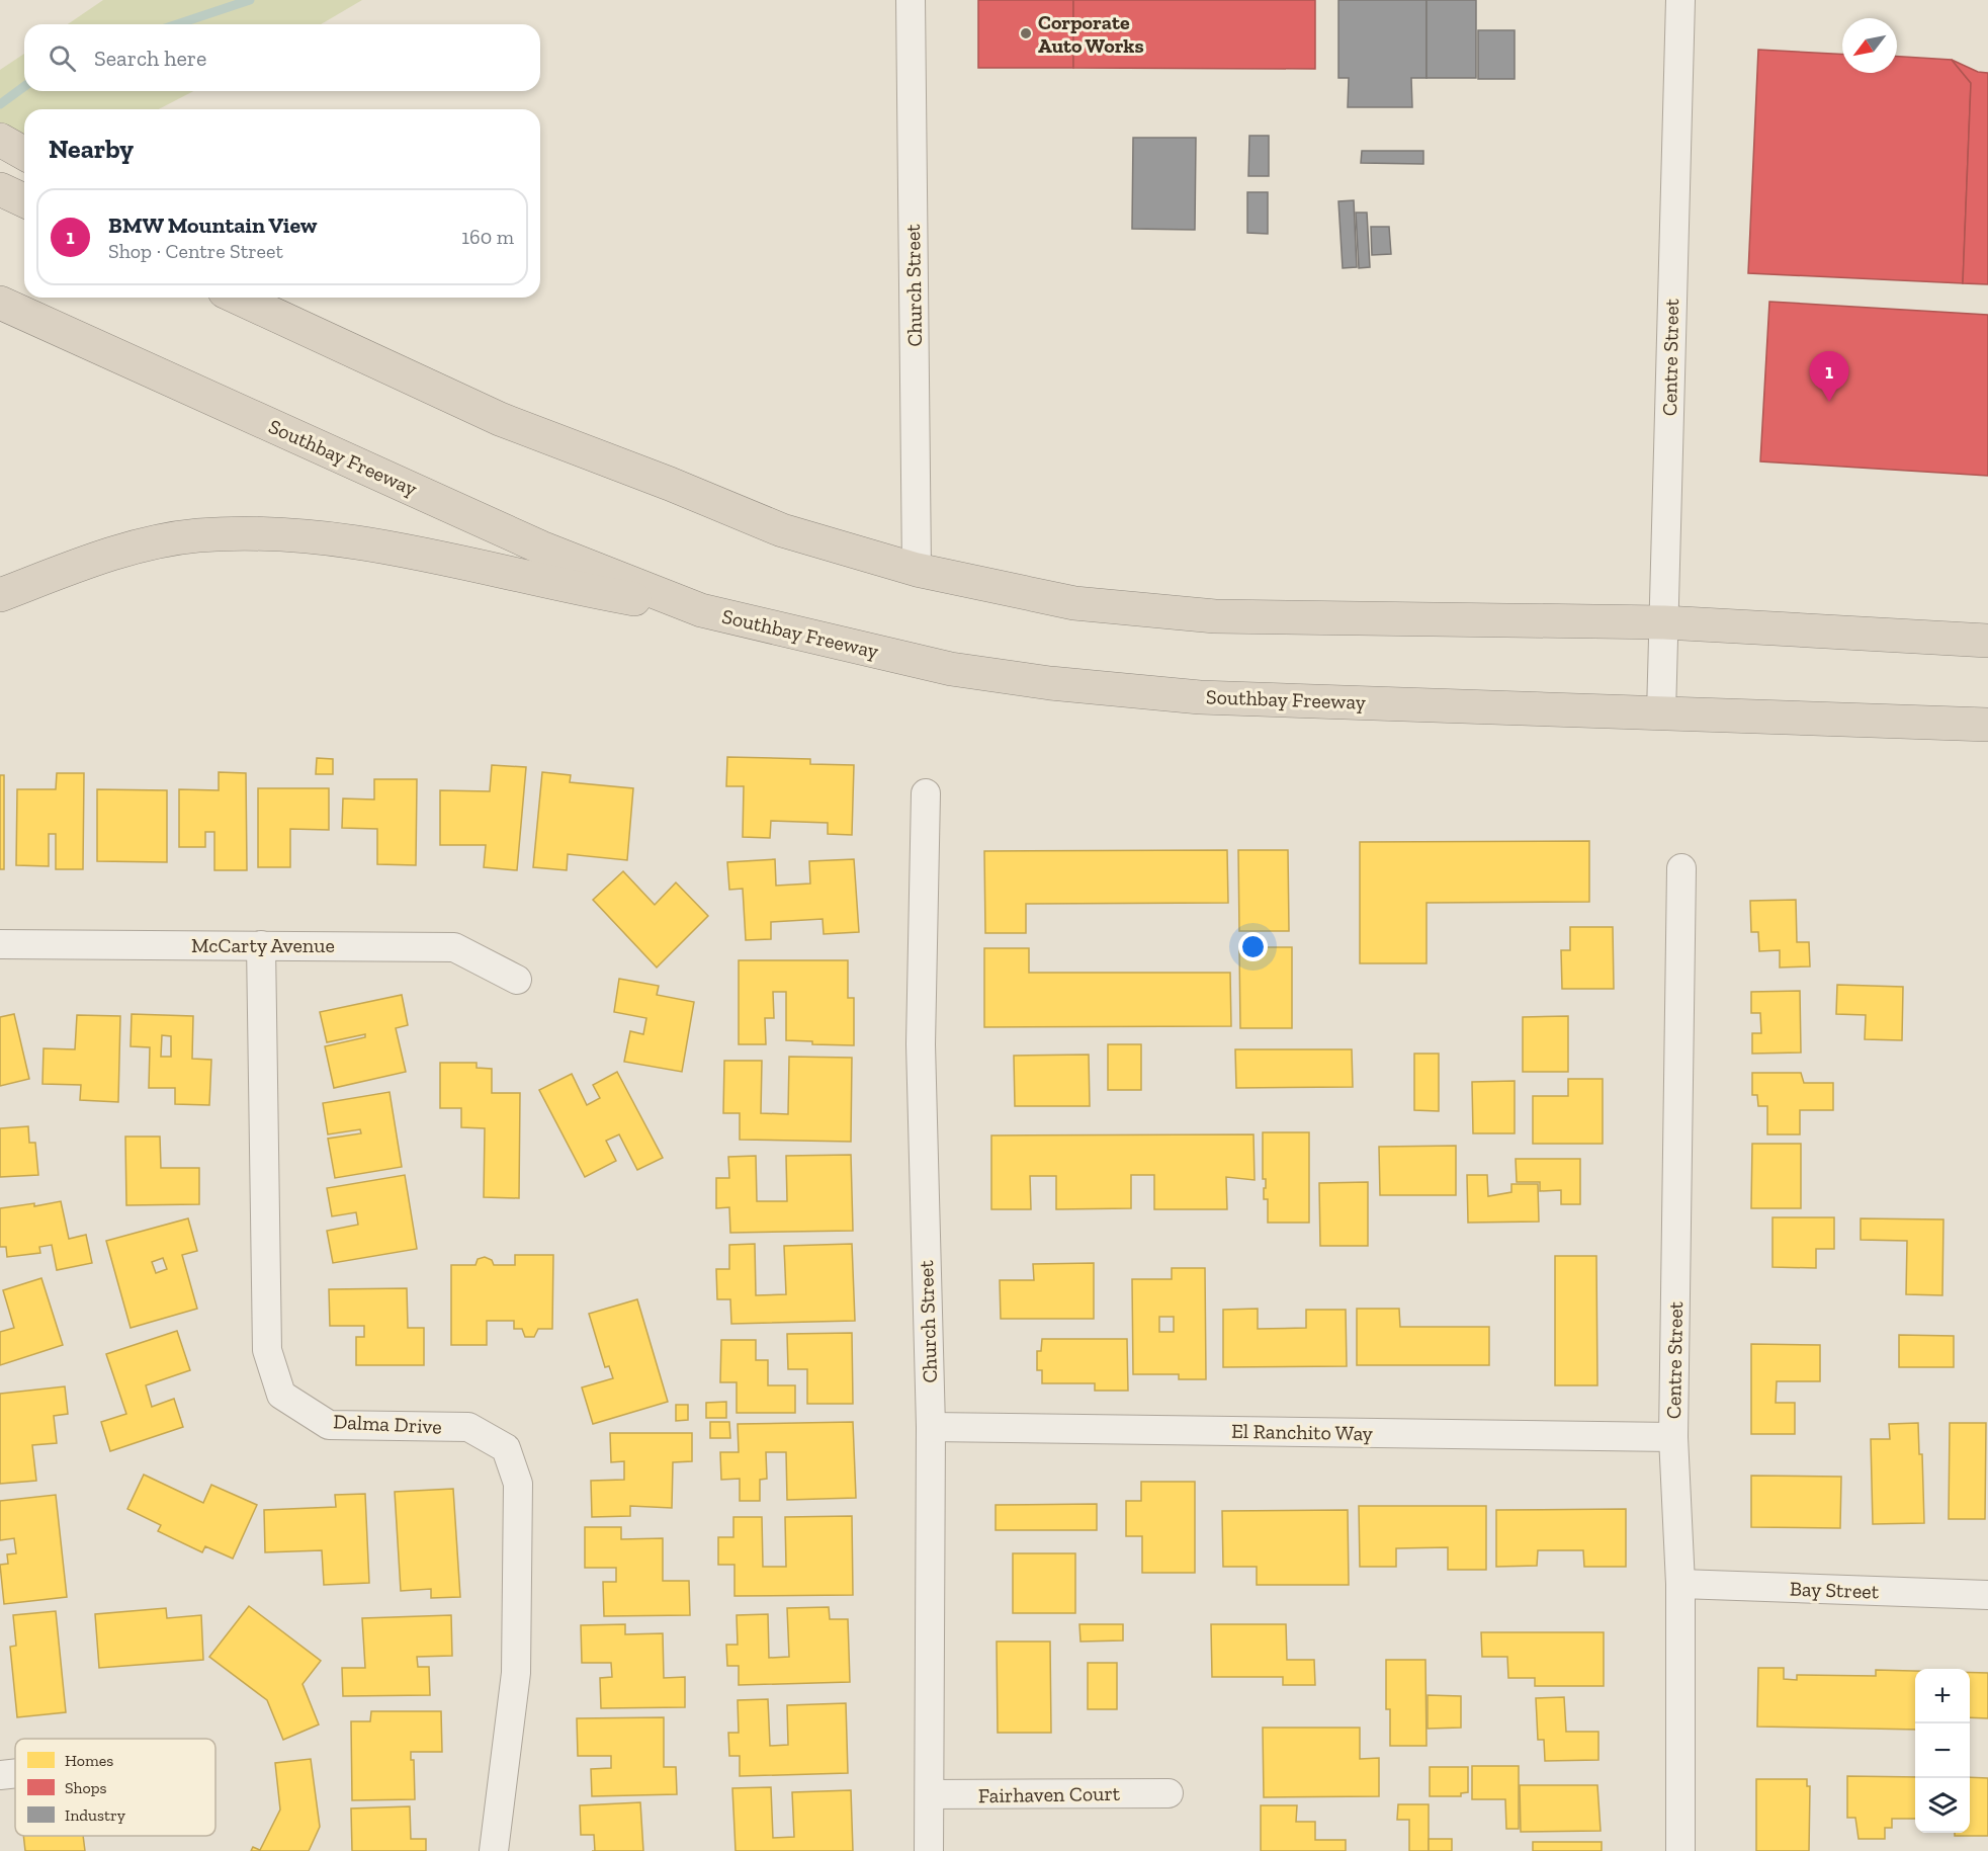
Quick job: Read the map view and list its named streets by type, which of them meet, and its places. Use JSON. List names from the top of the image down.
{
  "streets": {
    "highway": ["Southbay Freeway"],
    "street": [
      "Church Street",
      "Centre Street",
      "McCarty Avenue",
      "Dalma Drive",
      "El Ranchito Way",
      "Bay Street",
      "Fairhaven Court"
    ]
  },
  "crossings": [
    ["Church Street", "El Ranchito Way"],
    ["Church Street", "Fairhaven Court"],
    ["Centre Street", "Southbay Freeway"],
    ["Centre Street", "El Ranchito Way"],
    ["Centre Street", "Bay Street"],
    ["McCarty Avenue", "Dalma Drive"]
  ],
  "places": ["Corporate Auto Works"],
  "legend": ["Homes", "Shops", "Industry"],
  "north": "bottom left",
  "page": {
    "search": "Search here",
    "heading": "Nearby",
    "list": [
      {
        "mark": "1",
        "name": "BMW Mountain View",
        "note": "Shop · Centre Street",
        "value": "160 m"
      }
    ],
    "pins": "1",
    "map_buttons": ["+", "−"]
  }
}
